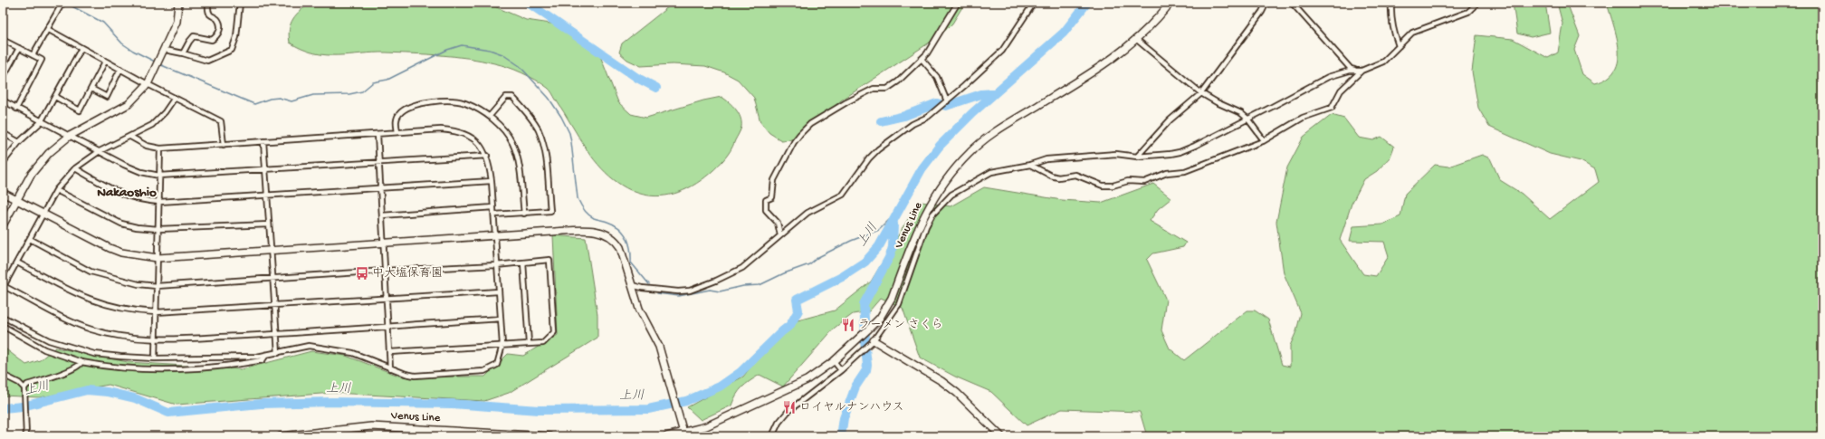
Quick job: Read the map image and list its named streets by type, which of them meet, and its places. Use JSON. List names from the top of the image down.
{
  "streets": {
    "street": ["Venus Line"]
  },
  "districts": ["Nakaoshio"],
  "water": ["上川"],
  "places": {
    "bus stop": ["中大塩保育園"],
    "restaurant": ["ラーメン さくら", "ロイヤルナンハウス"]
  }
}
